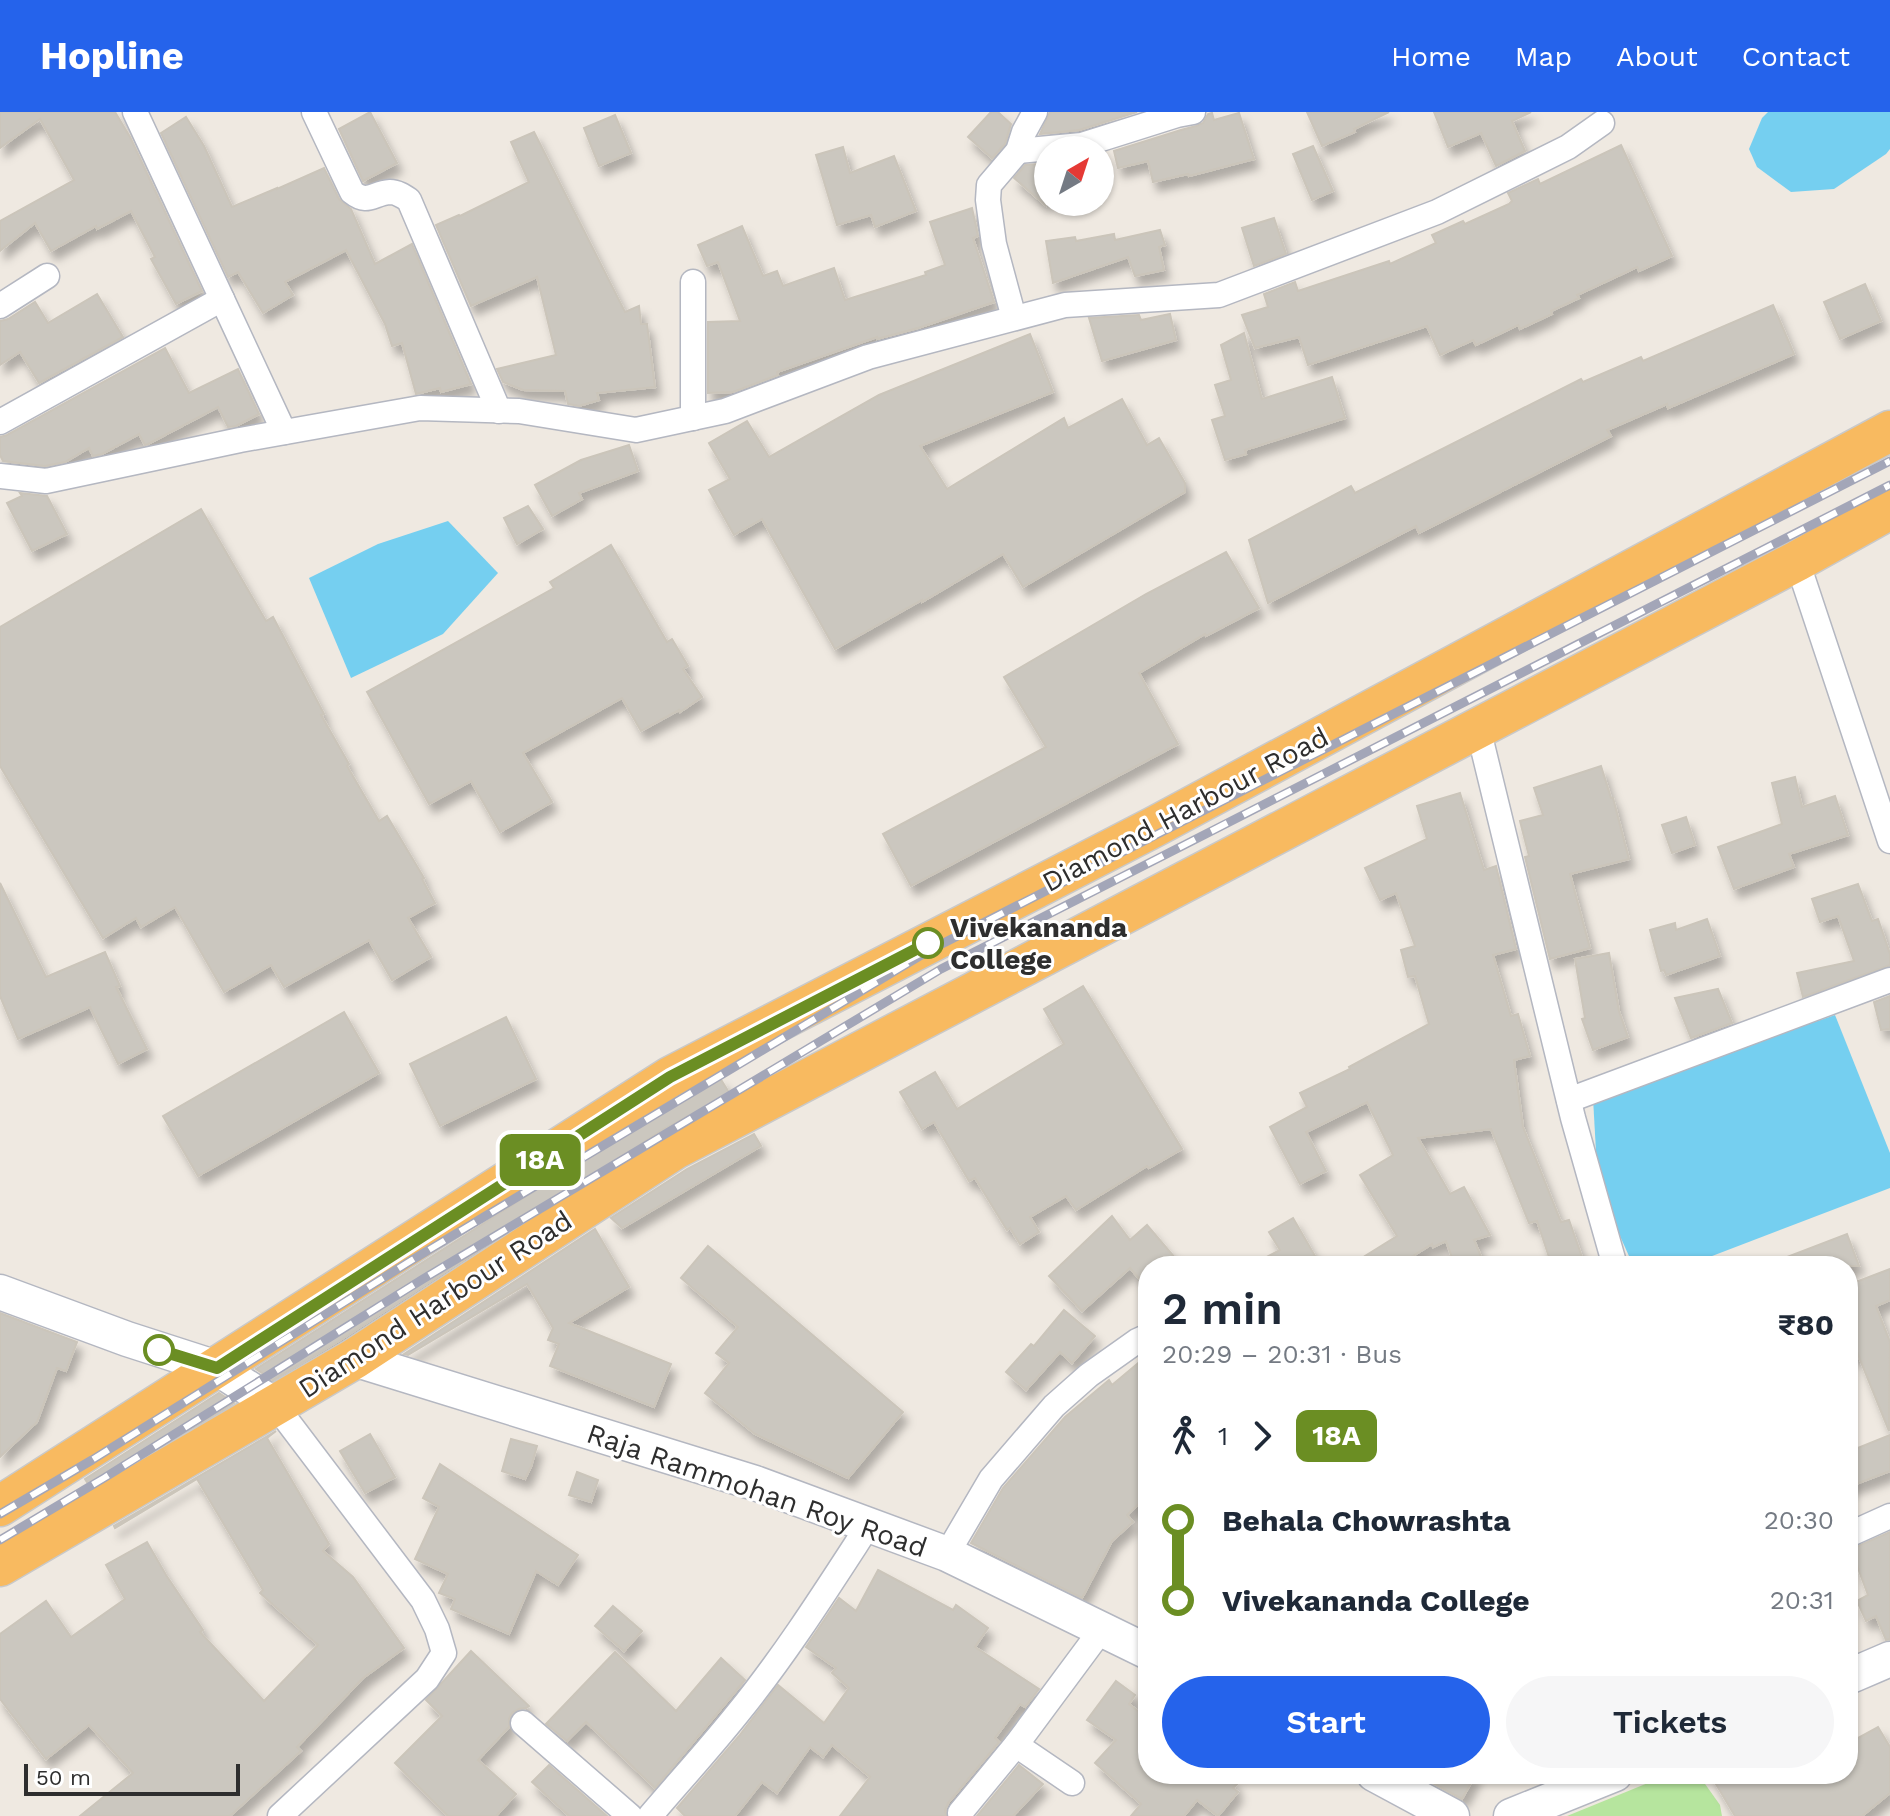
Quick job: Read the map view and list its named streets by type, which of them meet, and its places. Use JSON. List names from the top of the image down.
{
  "streets": {
    "highway": ["Diamond Harbour Road"],
    "main road": ["Raja Rammohan Roy Road"]
  },
  "crossings": [
    ["Diamond Harbour Road", "Raja Rammohan Roy Road"]
  ],
  "places": ["Vivekananda College"],
  "lines": ["bus line 18A"],
  "scale_bar": "50 m",
  "north": "top right",
  "page": {
    "header": "Hopline",
    "nav": [
      "Home",
      "Map",
      "About",
      "Contact"
    ],
    "on_map": "18A",
    "heading": ["2 min", "20:29 – 20:31 · Bus", "₹80"],
    "legs": ["1", "18A"],
    "list": [
      {
        "name": "Behala Chowrashta",
        "value": "20:30"
      },
      {
        "name": "Vivekananda College",
        "value": "20:31"
      }
    ],
    "buttons": ["Start", "Tickets"],
    "scale": "50 m"
  }
}
